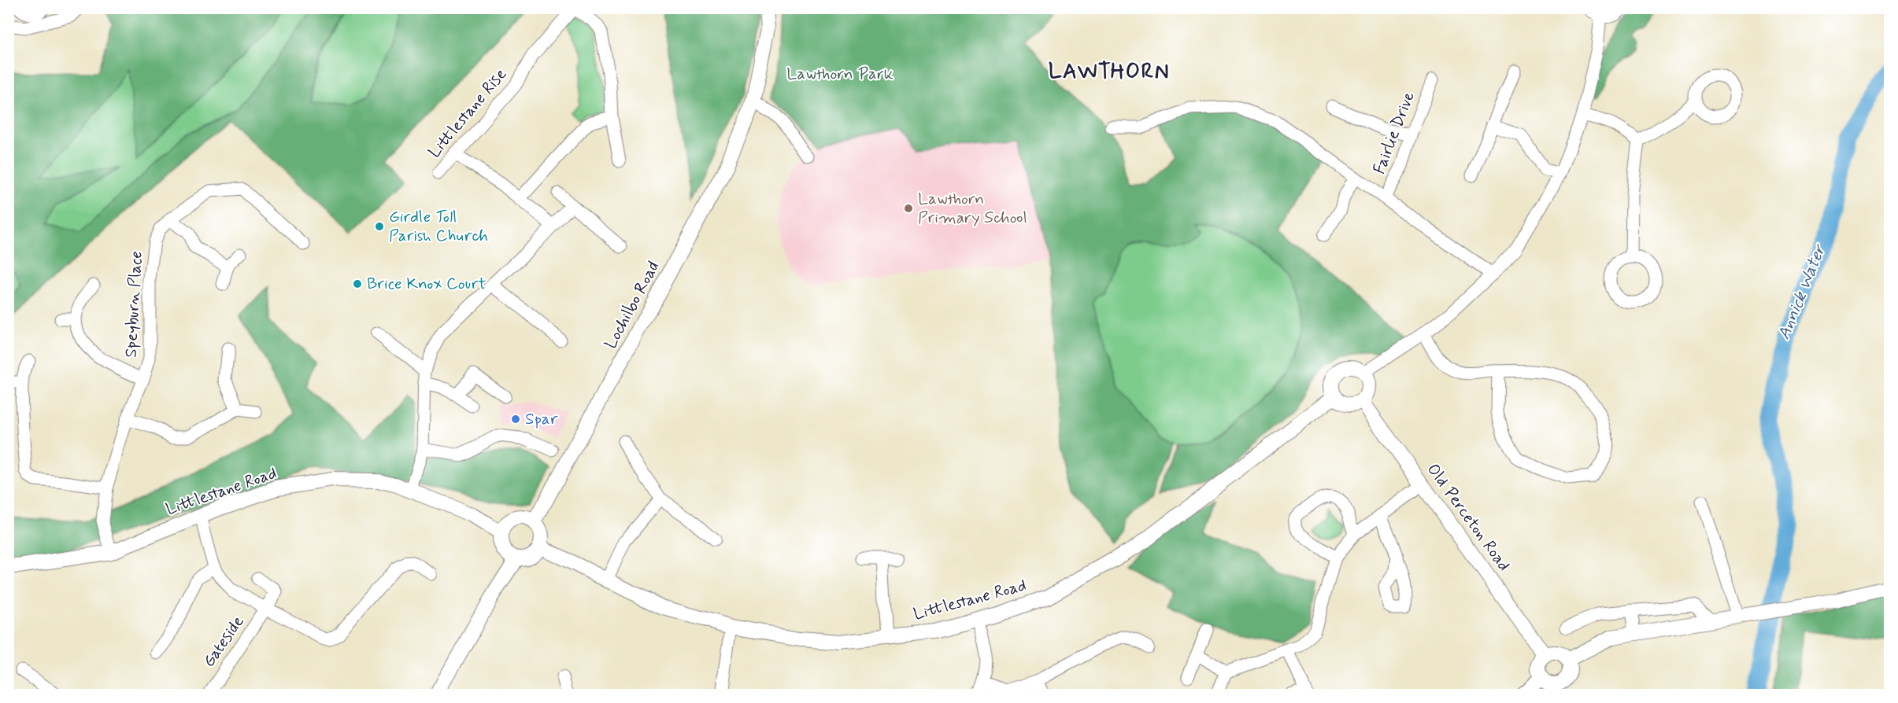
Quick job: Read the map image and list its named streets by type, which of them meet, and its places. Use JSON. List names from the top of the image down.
{
  "streets": {
    "street": [
      "Littlestane Rise",
      "Fairlie Drive",
      "Speyburn Place",
      "Lochilbo Road",
      "Littlestane Road",
      "Old Perceton Road",
      "Gateside"
    ]
  },
  "crossings": [
    ["Speyburn Place", "Littlestane Road"],
    ["Lochilbo Road", "Littlestane Road"],
    ["Littlestane Road", "Old Perceton Road"]
  ],
  "districts": ["LAWTHORN"],
  "water": ["Annick Water"],
  "parks": ["Lawthorn Park"],
  "places": [
    "Lawthorn Primary School",
    "Girdle Toll Parish Church",
    "Brice Knox Court",
    "Spar"
  ]
}
